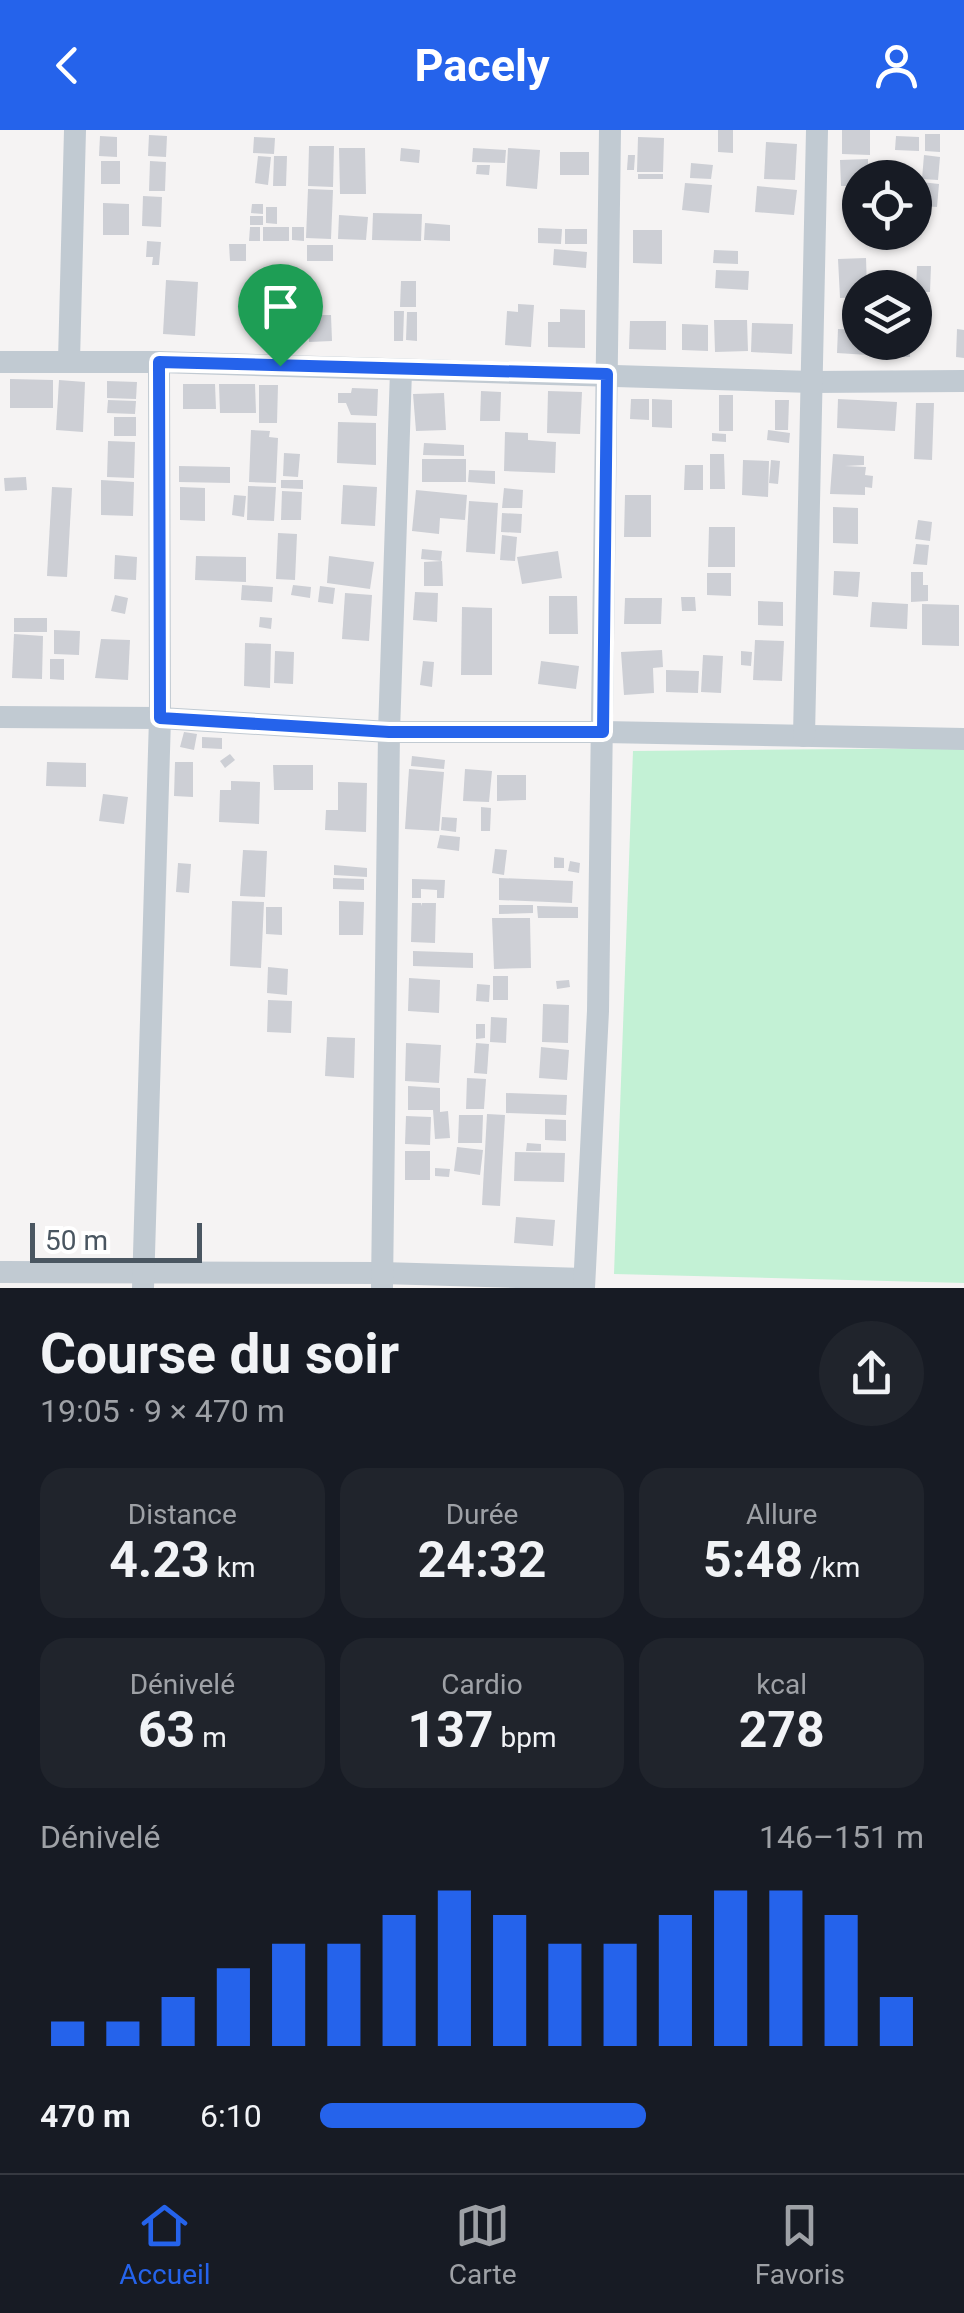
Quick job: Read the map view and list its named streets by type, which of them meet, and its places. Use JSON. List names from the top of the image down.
{
  "scale_bar": "50 m",
  "page": {
    "header": "Pacely",
    "scale": "50 m",
    "heading": ["Course du soir", "19:05 · 9 × 470 m"],
    "stats": [
      ["Distance", "4.23 km"],
      ["Durée", "24:32"],
      ["Allure", "5:48 /km"],
      ["Dénivelé", "63 m"],
      ["Cardio", "137 bpm"],
      ["kcal", "278"]
    ],
    "chart": ["Dénivelé", "146–151 m"],
    "list": [
      {
        "name": "470 m",
        "note": "6:10"
      }
    ],
    "tabs": ["Accueil", "Carte", "Favoris"]
  }
}
